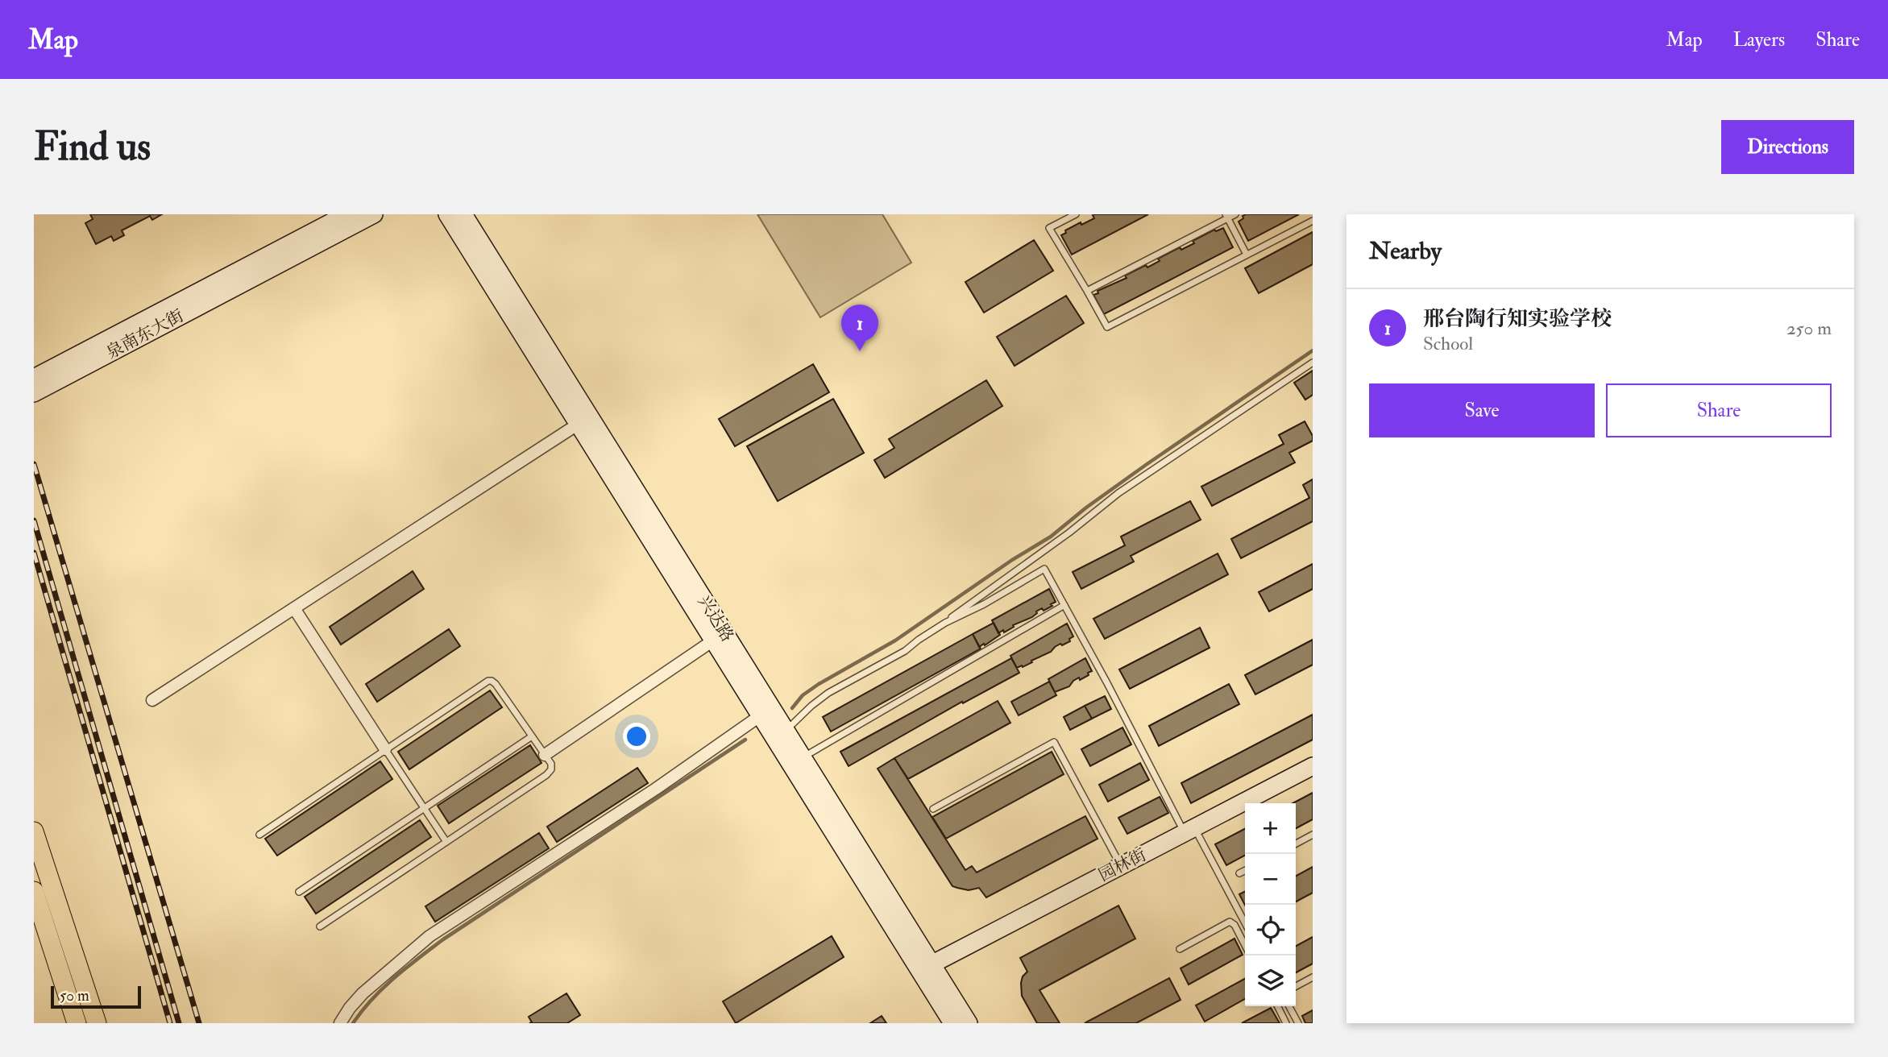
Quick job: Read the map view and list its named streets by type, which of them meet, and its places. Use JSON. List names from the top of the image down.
{
  "streets": {
    "main road": ["泉南东大街", "兴达路", "园林街"]
  },
  "crossings": [
    ["兴达路", "园林街"]
  ],
  "scale_bar": "50 m",
  "page": {
    "header": "Map",
    "nav": ["Map", "Layers", "Share"],
    "buttons": [
      "Directions",
      ["Save", "Share"]
    ],
    "title": "Find us",
    "heading": "Nearby",
    "list": [
      {
        "mark": "1",
        "name": "邢台陶行知实验学校",
        "note": "School",
        "value": "250 m"
      }
    ],
    "pins": "1",
    "map_buttons": ["+", "−"],
    "scale": "50 m"
  }
}
